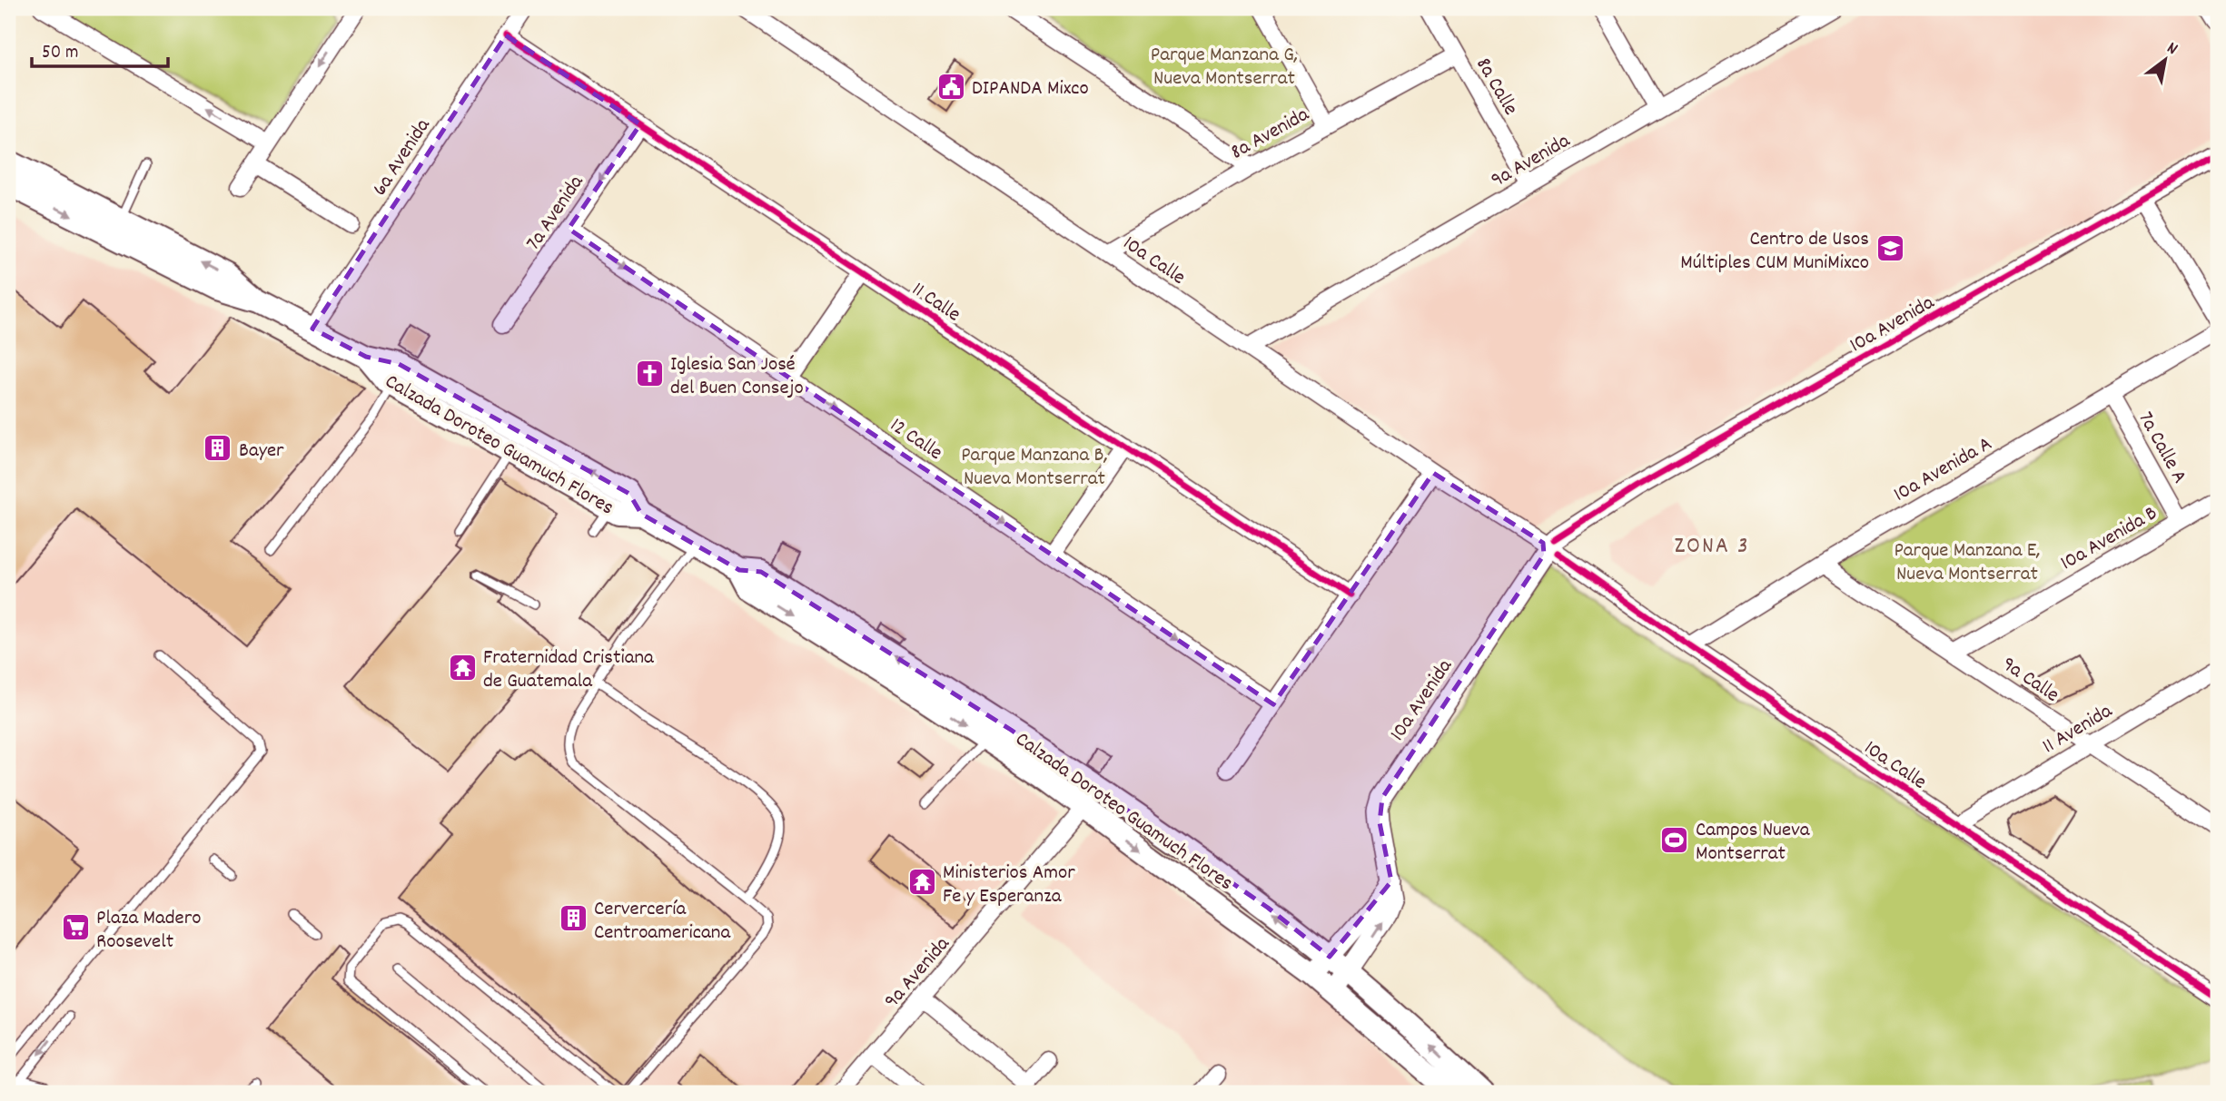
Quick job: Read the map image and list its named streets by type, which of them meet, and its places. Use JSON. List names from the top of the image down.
{
  "streets": {
    "main road": ["Calzada Doroteo Guamuch Flores"],
    "street": [
      "8a Calle",
      "8a Avenida",
      "6a Avenida",
      "9a Avenida",
      "7a Avenida",
      "10a Calle",
      "11 Calle",
      "10a Avenida",
      "12 Calle",
      "7a Calle A",
      "10a Avenida A",
      "10a Avenida B",
      "9a Calle",
      "11 Avenida"
    ]
  },
  "crossings": [
    ["8a Calle", "8a Avenida"],
    ["8a Calle", "9a Avenida"],
    ["8a Avenida", "10a Calle"],
    ["6a Avenida", "11 Calle"],
    ["6a Avenida", "Calzada Doroteo Guamuch Flores"],
    ["9a Avenida", "10a Calle"],
    ["9a Avenida", "Calzada Doroteo Guamuch Flores"],
    ["7a Avenida", "11 Calle"],
    ["7a Avenida", "12 Calle"],
    ["10a Calle", "10a Avenida"],
    ["10a Calle", "10a Avenida A"],
    ["10a Calle", "11 Avenida"],
    ["10a Avenida", "Calzada Doroteo Guamuch Flores"],
    ["7a Calle A", "10a Avenida A"],
    ["7a Calle A", "10a Avenida B"],
    ["10a Avenida A", "9a Calle"],
    ["10a Avenida B", "9a Calle"],
    ["9a Calle", "11 Avenida"]
  ],
  "one_way": ["7a Avenida", "12 Calle"],
  "districts": ["ZONA 3"],
  "parks": ["Parque Manzana G, Nueva Montserrat", "Parque Manzana B, Nueva Montserrat", "Parque Manzana E, Nueva Montserrat"],
  "places": {
    "public building": ["DIPANDA Mixco"],
    "school or university": ["Centro de Usos Múltiples CUM MuniMixco"],
    "church": ["Iglesia San José del Buen Consejo"],
    "building": ["Bayer", "Cervercería Centroamericana"],
    "temple": ["Fraternidad Cristiana de Guatemala", "Ministerios Amor Fe y Esperanza"],
    "sports": ["Campos Nueva Montserrat"],
    "supermarket": ["Plaza Madero Roosevelt"]
  },
  "scale_bar": "50 m",
  "north": "top right"
}
